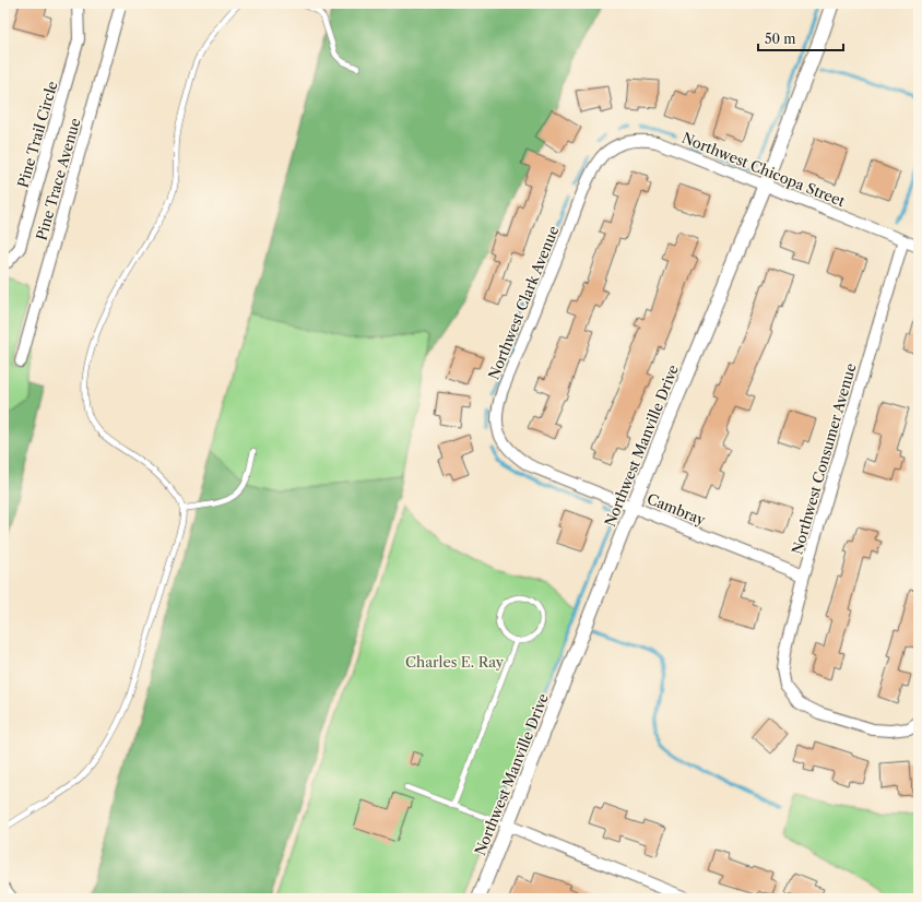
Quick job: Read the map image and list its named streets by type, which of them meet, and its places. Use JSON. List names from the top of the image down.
{
  "streets": {
    "street": [
      "Pine Trail Circle",
      "Northwest Chicopa Street",
      "Pine Trace Avenue",
      "Northwest Clark Avenue",
      "Northwest Manville Drive",
      "Northwest Consumer Avenue",
      "Cambray"
    ]
  },
  "crossings": [
    ["Northwest Chicopa Street", "Northwest Clark Avenue"],
    ["Northwest Chicopa Street", "Northwest Manville Drive"],
    ["Northwest Chicopa Street", "Northwest Consumer Avenue"],
    ["Northwest Clark Avenue", "Cambray"],
    ["Northwest Manville Drive", "Cambray"],
    ["Northwest Consumer Avenue", "Cambray"]
  ],
  "parks": ["Charles E. Ray"],
  "scale_bar": "50 m"
}
